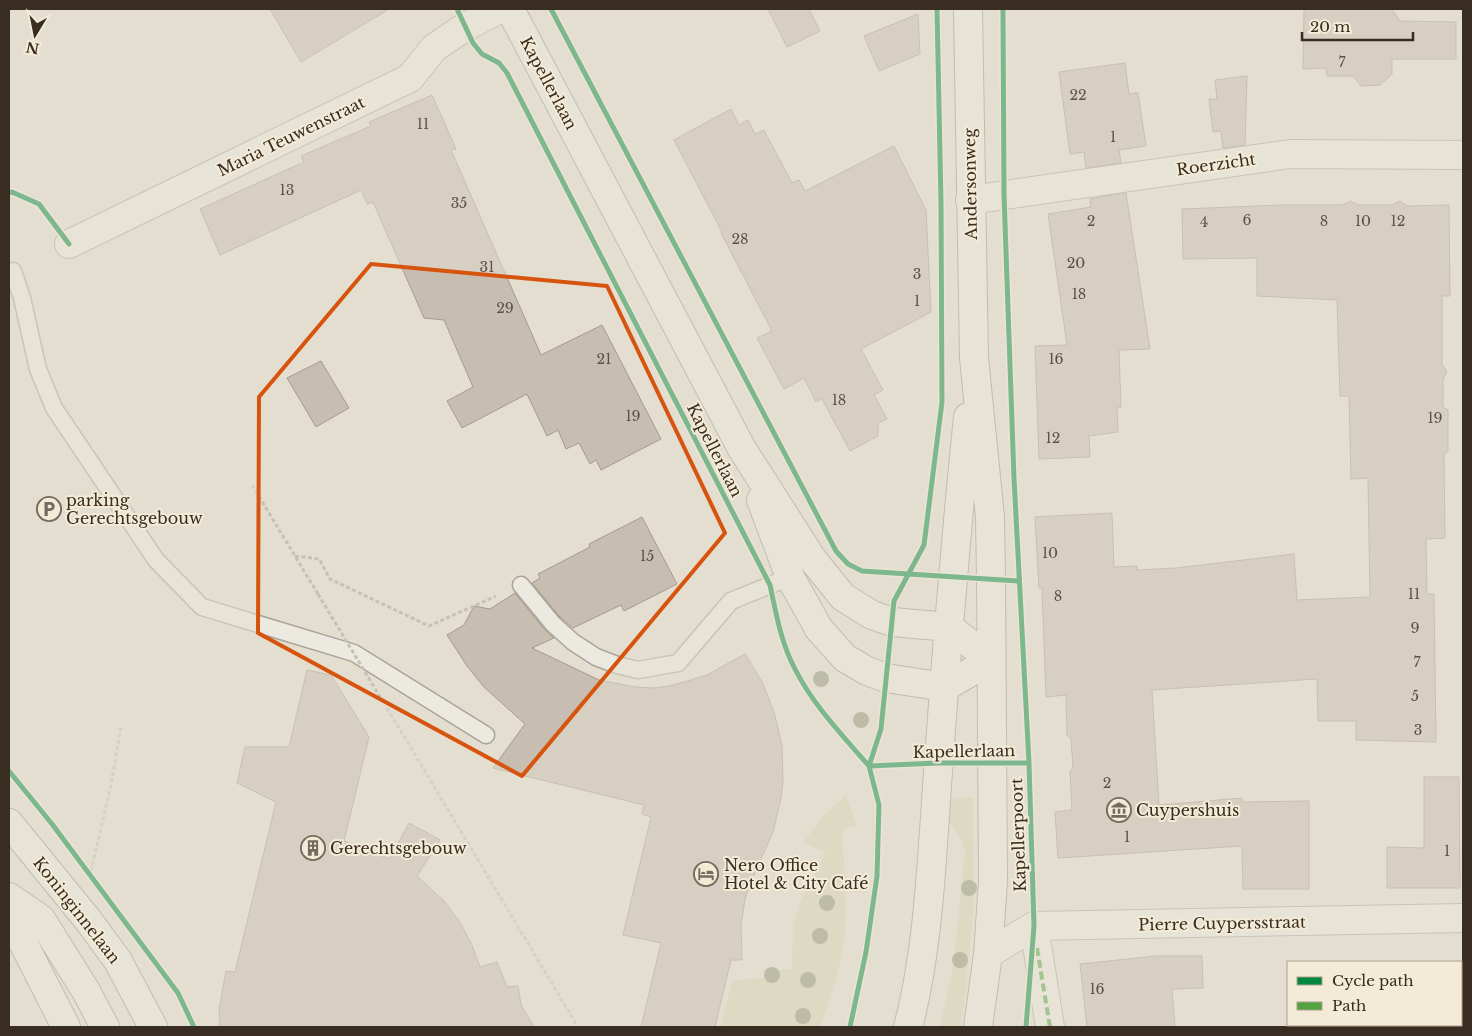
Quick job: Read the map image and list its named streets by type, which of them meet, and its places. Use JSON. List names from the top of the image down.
{
  "streets": {
    "street": [
      "Kapellerlaan",
      "Maria Teuwenstraat",
      "Roerzicht",
      "Andersonweg",
      "Kapellerpoort",
      "Koninginnelaan",
      "Pierre Cuypersstraat"
    ]
  },
  "crossings": [
    ["Kapellerlaan", "Andersonweg"],
    ["Roerzicht", "Andersonweg"],
    ["Andersonweg", "Kapellerpoort"]
  ],
  "places": {
    "parking": ["parking Gerechtsgebouw"],
    "museum": ["Cuypershuis"],
    "building": ["Gerechtsgebouw"],
    "hotel": ["Nero Office Hotel & City Café"]
  },
  "house_numbers": [
    "7",
    "22",
    "11",
    "1",
    "13",
    "35",
    "6",
    "2",
    "8",
    "10",
    "12",
    "4",
    "28",
    "20",
    "31",
    "3",
    "18",
    "1",
    "29",
    "21",
    "16",
    "18",
    "19",
    "19",
    "12",
    "10",
    "15",
    "11",
    "8",
    "9",
    "7",
    "5",
    "3",
    "2",
    "1",
    "1",
    "16"
  ],
  "legend": ["Cycle path", "Path"],
  "scale_bar": "20 m",
  "north": "bottom"
}
